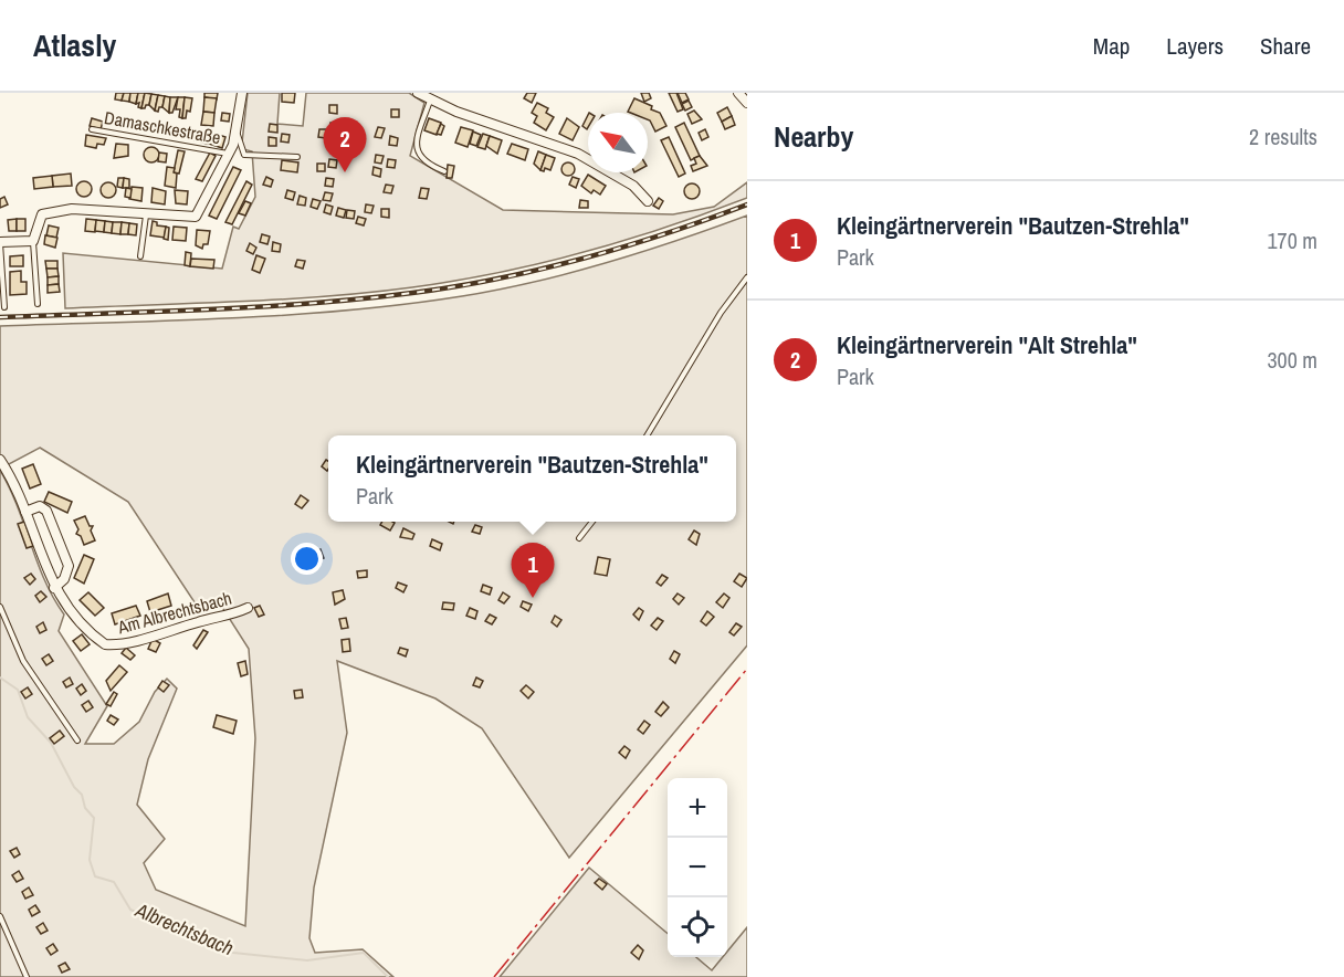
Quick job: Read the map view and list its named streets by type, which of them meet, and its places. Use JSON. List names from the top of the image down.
{
  "streets": {
    "street": ["Damaschkestraße", "Am Albrechtsbach"]
  },
  "water": ["Albrechtsbach"],
  "north": "top left",
  "page": {
    "header": "Atlasly",
    "nav": ["Map", "Layers", "Share"],
    "heading": ["Nearby", "2 results"],
    "pins": ["2", "1"],
    "list": [
      {
        "mark": "1",
        "name": "Kleingärtnerverein \"Bautzen-Strehla\"",
        "note": "Park",
        "value": "170 m"
      },
      {
        "mark": "2",
        "name": "Kleingärtnerverein \"Alt Strehla\"",
        "note": "Park",
        "value": "300 m"
      }
    ],
    "popup": ["Kleingärtnerverein \"Bautzen-Strehla\"", "Park"],
    "map_buttons": ["+", "−"]
  }
}
